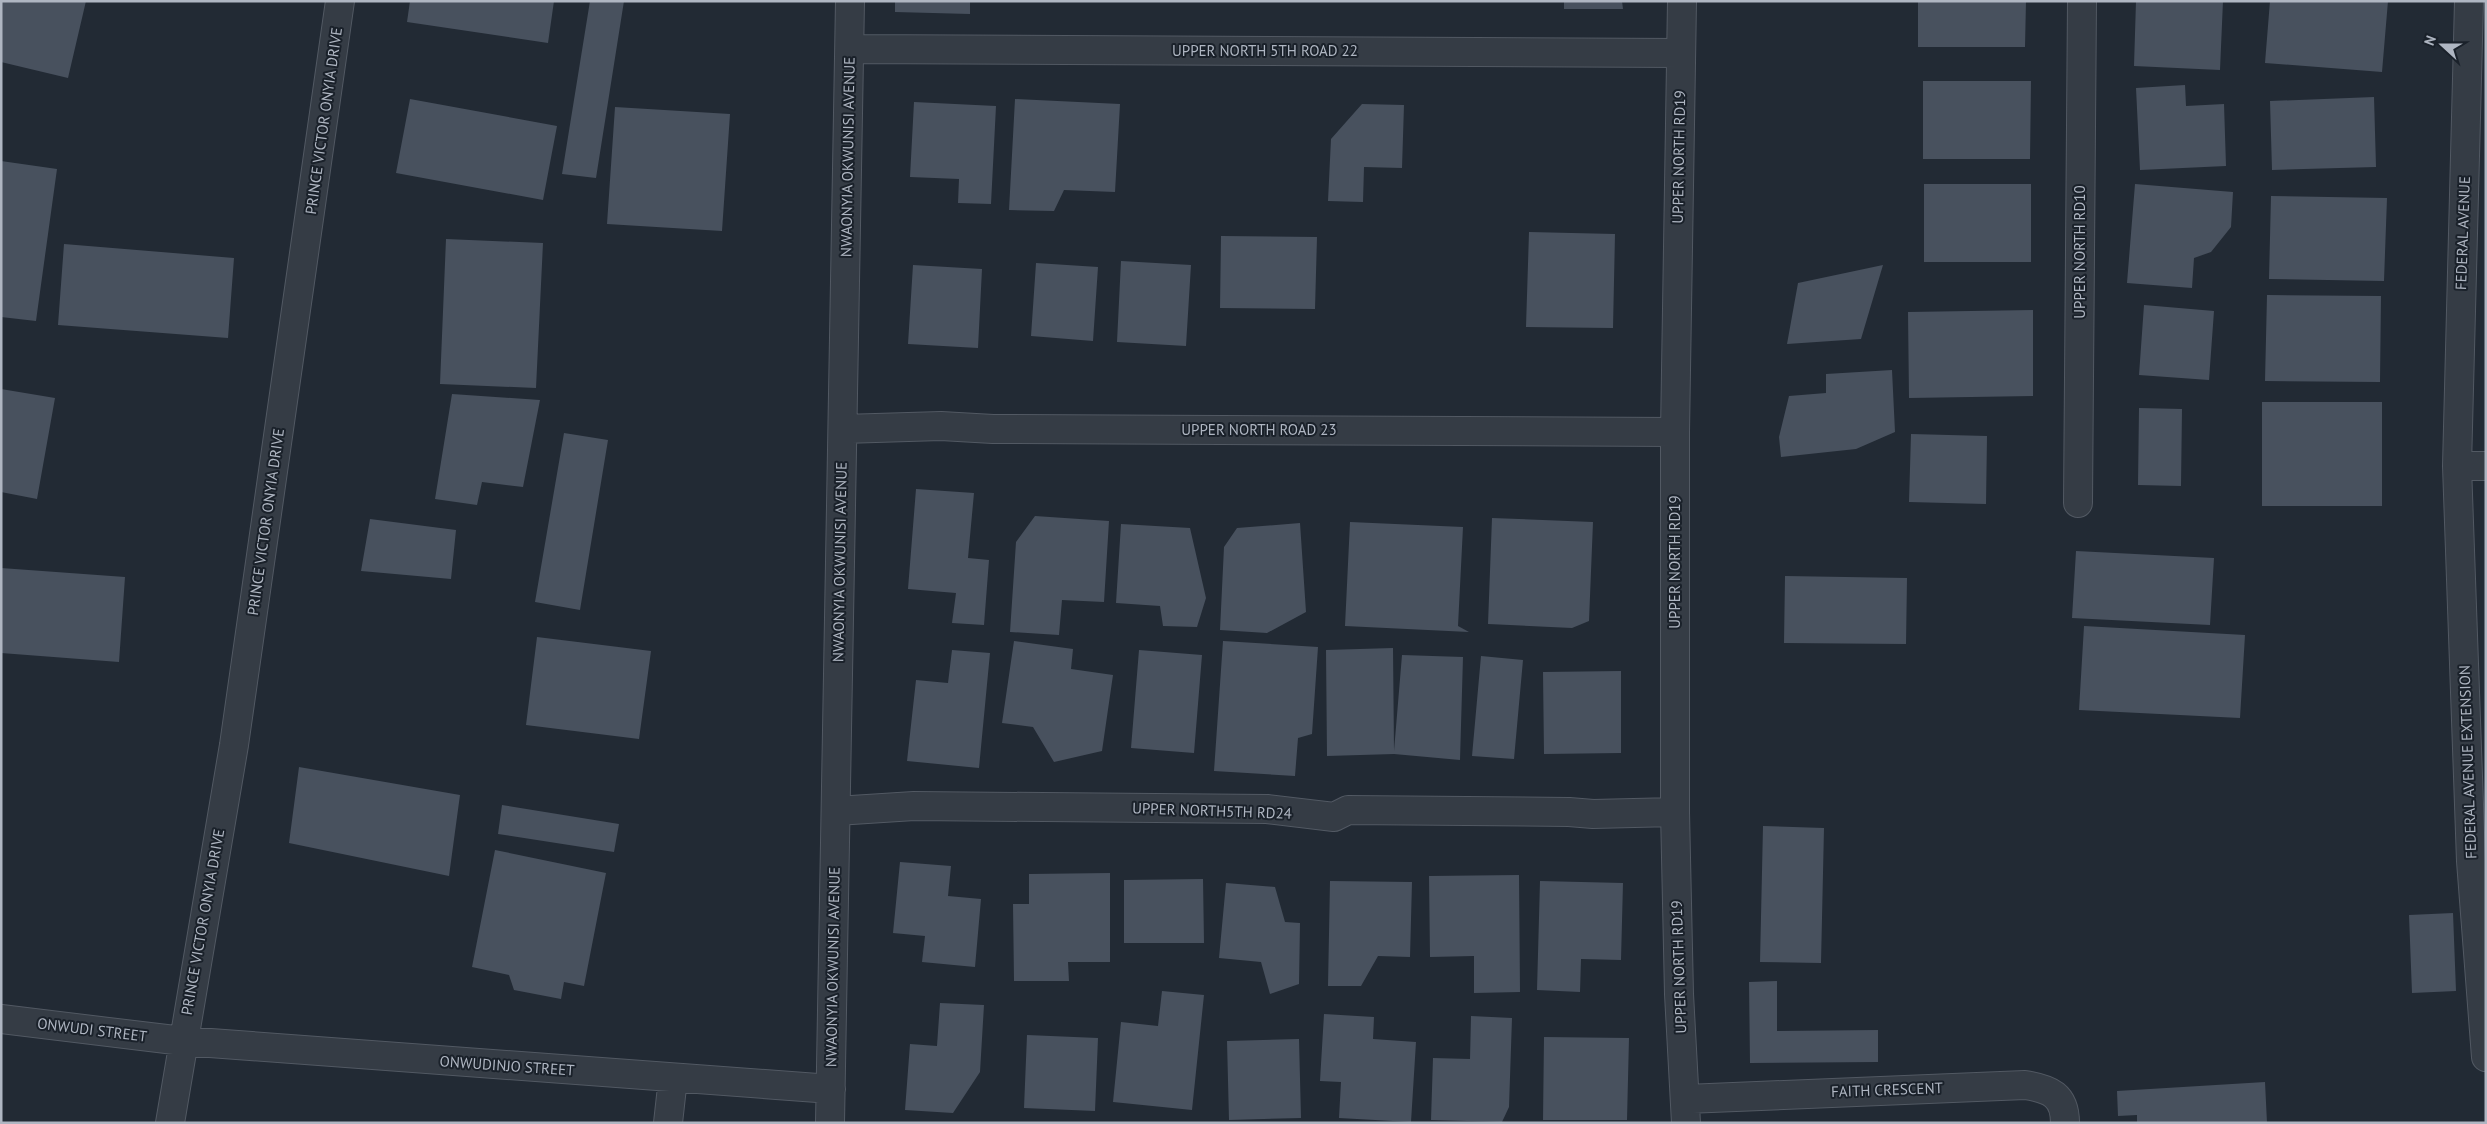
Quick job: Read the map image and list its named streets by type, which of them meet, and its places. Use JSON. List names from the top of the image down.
{
  "streets": {
    "street": [
      "UPPER NORTH 5TH ROAD 22",
      "PRINCE VICTOR ONYIA DRIVE",
      "NWAONYIA OKWUNISI AVENUE",
      "UPPER NORTH RD19",
      "FEDERAL AVENUE",
      "UPPER NORTH RD10",
      "UPPER NORTH ROAD 23",
      "FEDERAL AVENUE EXTENSION",
      "UPPER NORTH5TH RD24",
      "ONWUDI STREET",
      "ONWUDINJO STREET",
      "FAITH CRESCENT"
    ]
  },
  "crossings": [
    ["UPPER NORTH 5TH ROAD 22", "NWAONYIA OKWUNISI AVENUE"],
    ["UPPER NORTH 5TH ROAD 22", "UPPER NORTH RD19"],
    ["PRINCE VICTOR ONYIA DRIVE", "ONWUDI STREET"],
    ["PRINCE VICTOR ONYIA DRIVE", "ONWUDINJO STREET"],
    ["NWAONYIA OKWUNISI AVENUE", "UPPER NORTH ROAD 23"],
    ["NWAONYIA OKWUNISI AVENUE", "UPPER NORTH5TH RD24"],
    ["NWAONYIA OKWUNISI AVENUE", "ONWUDINJO STREET"],
    ["UPPER NORTH RD19", "UPPER NORTH ROAD 23"],
    ["UPPER NORTH RD19", "UPPER NORTH5TH RD24"],
    ["UPPER NORTH RD19", "FAITH CRESCENT"],
    ["FEDERAL AVENUE", "FEDERAL AVENUE EXTENSION"],
    ["ONWUDI STREET", "ONWUDINJO STREET"]
  ],
  "north": "left"
}
